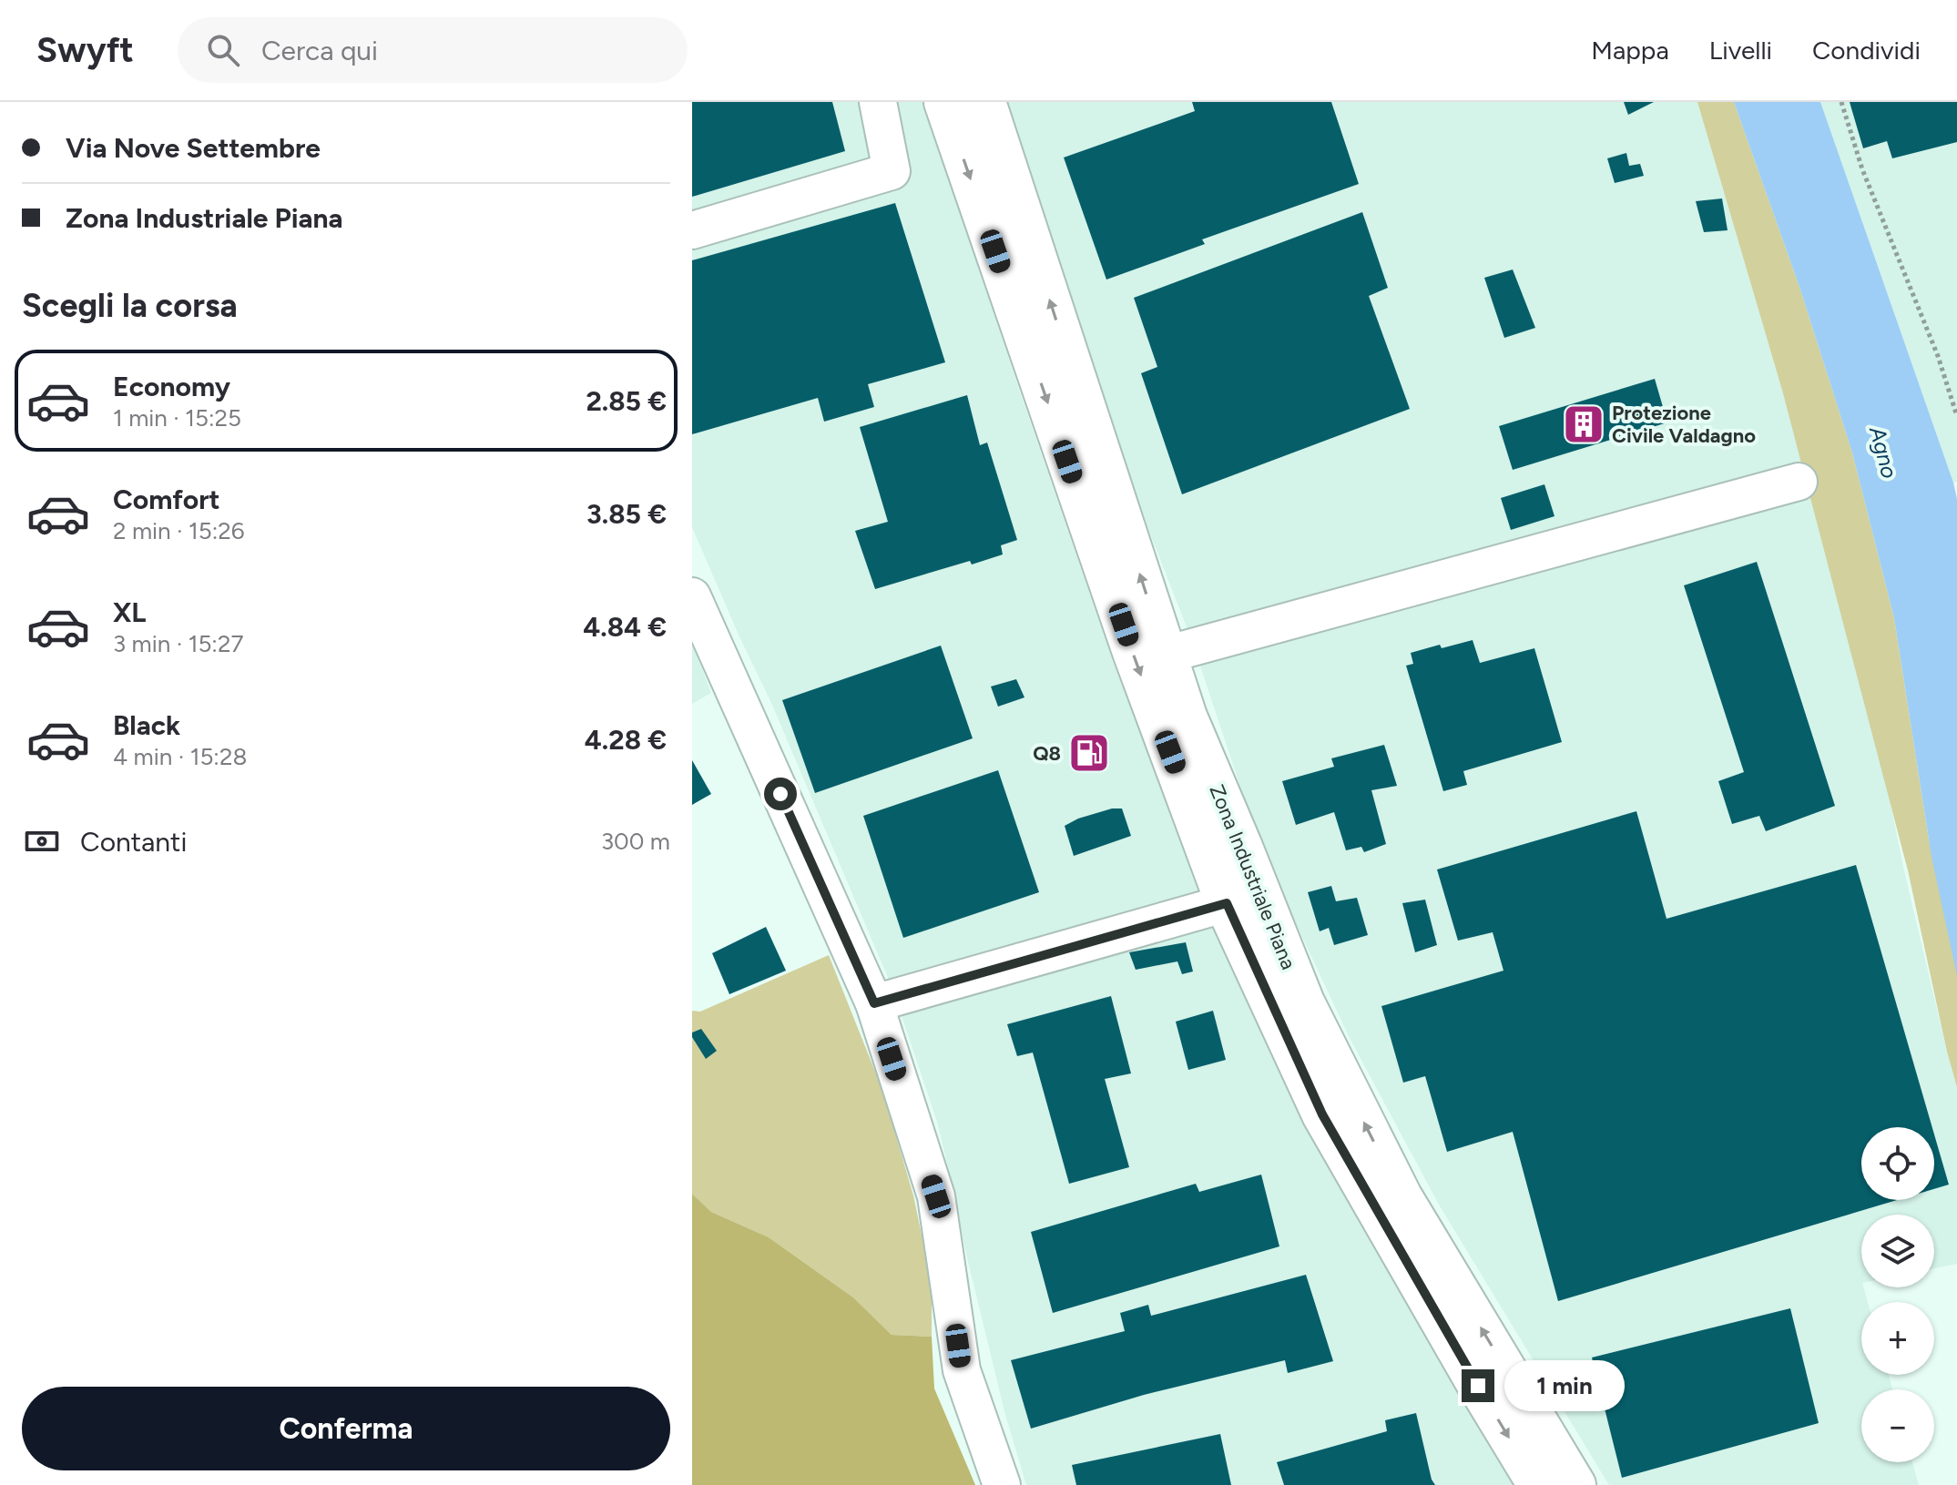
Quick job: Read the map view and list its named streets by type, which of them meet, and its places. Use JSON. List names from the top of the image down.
{
  "streets": {
    "main road": ["Zona Industriale Piana"]
  },
  "water": ["Agno"],
  "places": {
    "building": ["Protezione Civile Valdagno"],
    "fuel station": ["Q8"]
  },
  "page": {
    "header": "Swyft",
    "search": "Cerca qui",
    "nav": ["Mappa", "Livelli", "Condividi"],
    "banner": ["Via Nove Settembre", "Zona Industriale Piana"],
    "heading": "Scegli la corsa",
    "list": [
      {
        "name": "Economy",
        "note": "1 min · 15:25",
        "value": "2.85 €"
      },
      {
        "name": "Comfort",
        "note": "2 min · 15:26",
        "value": "3.85 €"
      },
      {
        "name": "XL",
        "note": "3 min · 15:27",
        "value": "4.84 €"
      },
      {
        "name": "Black",
        "note": "4 min · 15:28",
        "value": "4.28 €"
      }
    ],
    "pay": ["Contanti", "300 m"],
    "map_buttons": ["+", "−"],
    "bubble": "1 min",
    "buttons": "Conferma"
  }
}
